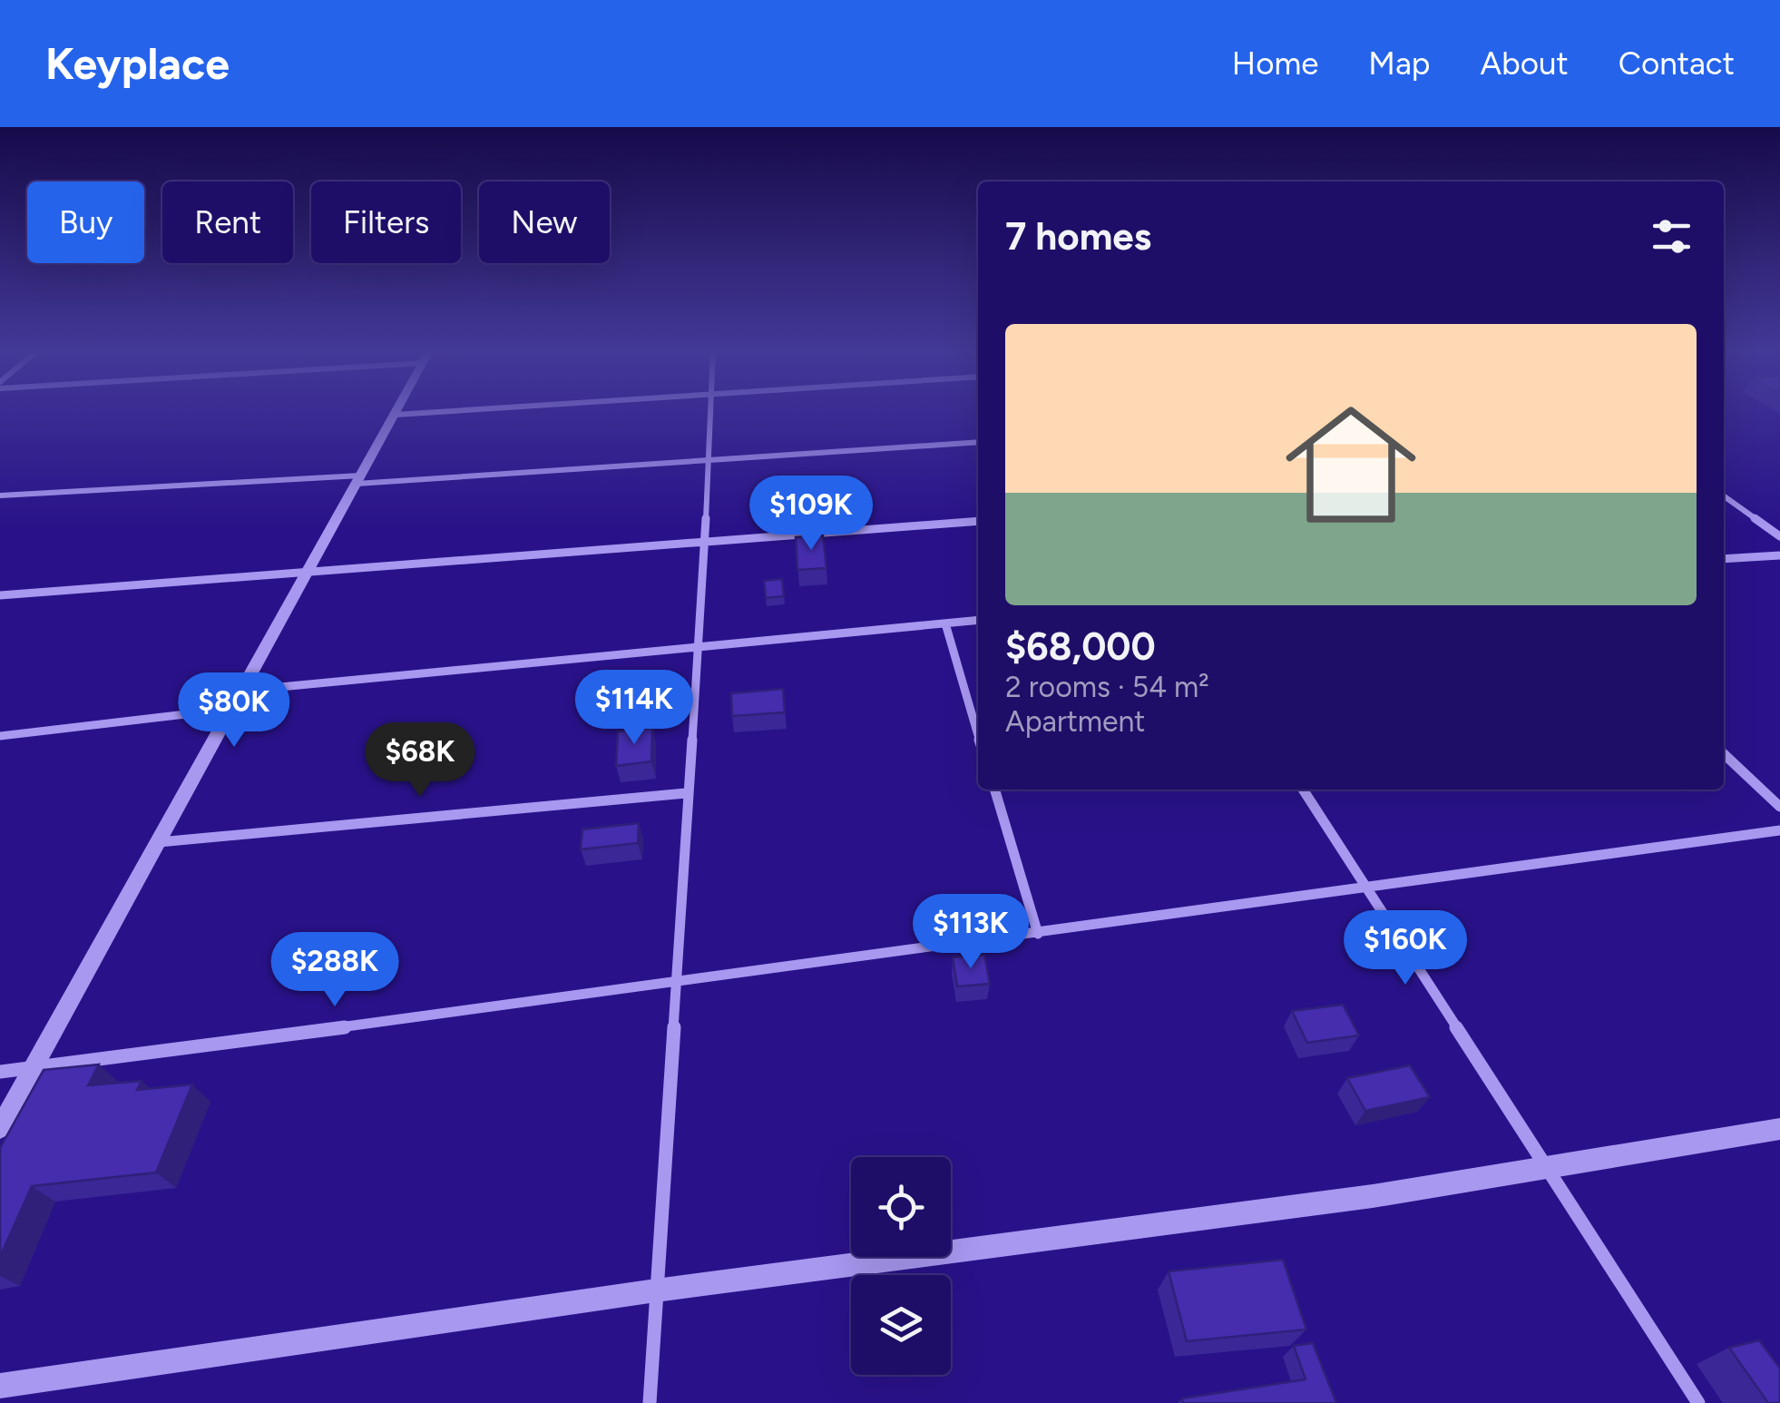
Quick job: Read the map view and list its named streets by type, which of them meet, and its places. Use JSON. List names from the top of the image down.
{
  "page": {
    "header": "Keyplace",
    "nav": [
      "Home",
      "Map",
      "About",
      "Contact"
    ],
    "chip": [
      "Buy",
      "Rent",
      "Filters",
      "New"
    ],
    "heading": "7 homes",
    "list": [
      {
        "name": "$68,000",
        "note": "2 rooms · 54 m² · Apartment"
      }
    ],
    "price": [
      "$109K",
      "$114K",
      "$80K",
      "$68K",
      "$113K",
      "$160K",
      "$288K"
    ]
  }
}
